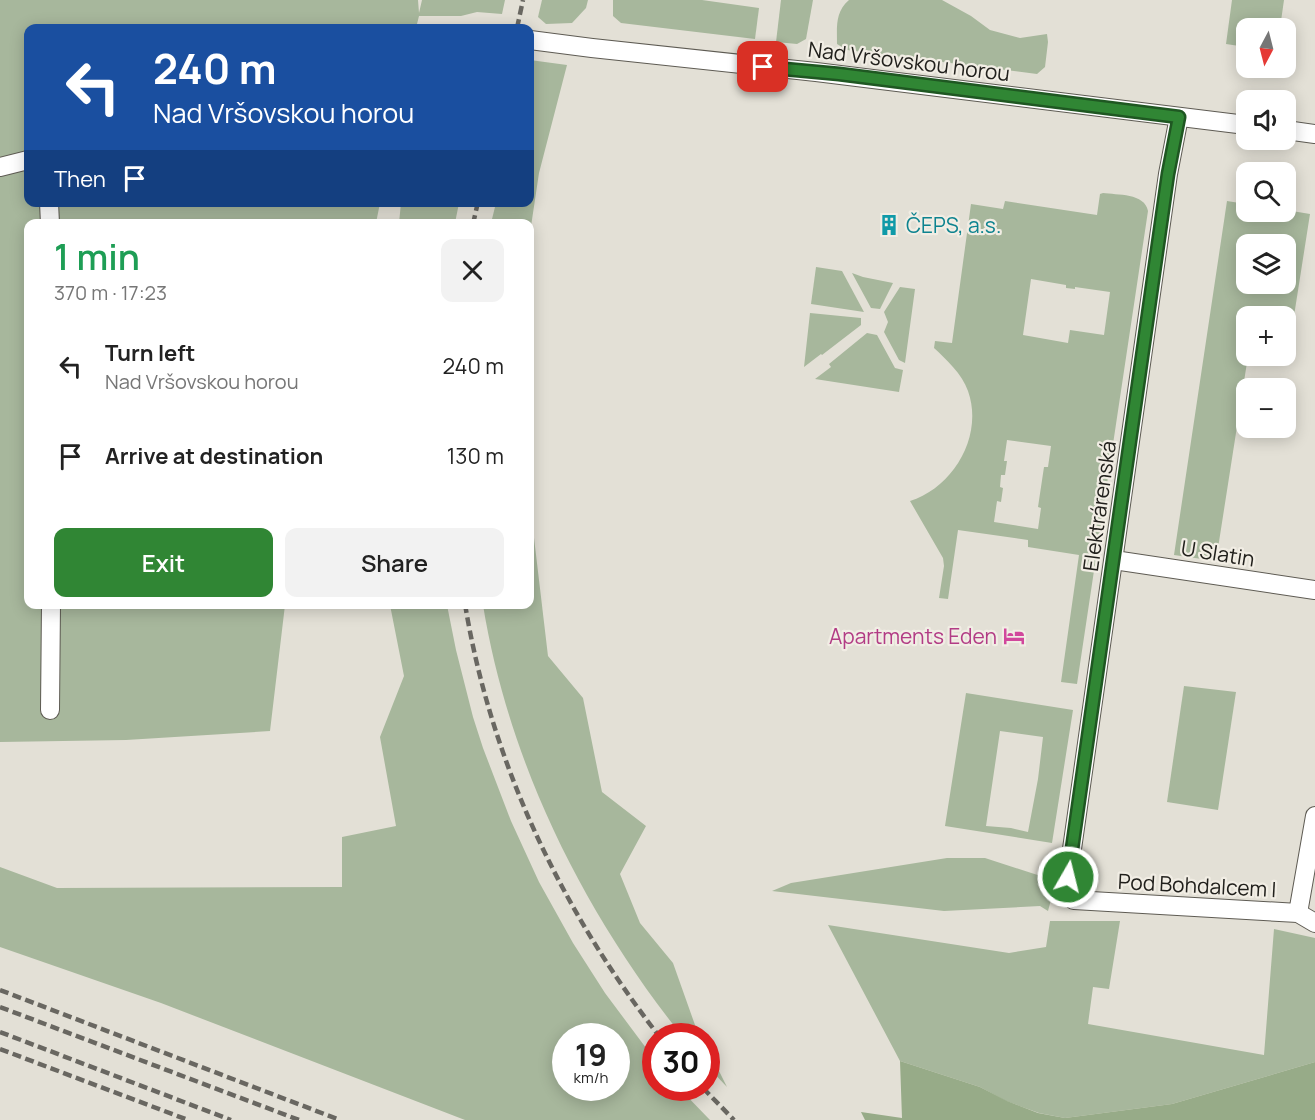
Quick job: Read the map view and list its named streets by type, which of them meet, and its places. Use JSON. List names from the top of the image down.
{
  "streets": {
    "street": [
      "Nad Vršovskou horou",
      "Elektrárenská",
      "U Slatin",
      "Pod Bohdalcem I"
    ]
  },
  "crossings": [
    ["Nad Vršovskou horou", "Elektrárenská"],
    ["Elektrárenská", "U Slatin"],
    ["Elektrárenská", "Pod Bohdalcem I"]
  ],
  "places": {
    "building": ["ČEPS, a.s."],
    "hotel": ["Apartments Eden"]
  },
  "north": "bottom",
  "page": {
    "map_buttons": ["+", "−"],
    "turn": ["240 m", "Nad Vršovskou horou"],
    "then": "Then",
    "heading": ["1 min", "370 m · 17:23"],
    "list": [
      {
        "name": "Turn left",
        "note": "Nad Vršovskou horou",
        "value": "240 m"
      },
      {
        "name": "Arrive at destination",
        "value": "130 m"
      }
    ],
    "buttons": ["Exit", "Share"],
    "speed": "19 km/h",
    "limit": "30"
  }
}
